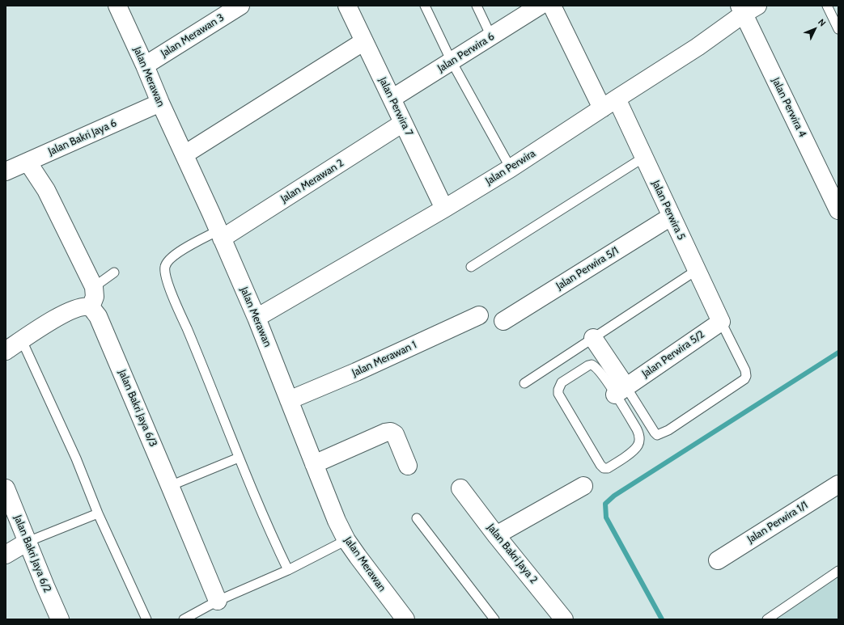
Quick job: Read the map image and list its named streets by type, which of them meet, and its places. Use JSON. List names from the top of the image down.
{
  "streets": {
    "street": [
      "Jalan Merawan 3",
      "Jalan Perwira 6",
      "Jalan Merawan",
      "Jalan Perwira 7",
      "Jalan Perwira 4",
      "Jalan Bakri Jaya 6",
      "Jalan Perwira",
      "Jalan Merawan 2",
      "Jalan Perwira 5",
      "Jalan Perwira 5/1",
      "Jalan Perwira 5/2",
      "Jalan Merawan 1",
      "Jalan Bakri Jaya 6/3",
      "Jalan Perwira 1/1",
      "Jalan Bakri Jaya 6/2",
      "Jalan Bakri Jaya 2"
    ]
  },
  "crossings": [
    ["Jalan Merawan 3", "Jalan Merawan"],
    ["Jalan Perwira 6", "Jalan Perwira 7"],
    ["Jalan Merawan", "Jalan Bakri Jaya 6"],
    ["Jalan Merawan", "Jalan Perwira"],
    ["Jalan Merawan", "Jalan Merawan 2"],
    ["Jalan Merawan", "Jalan Merawan 1"],
    ["Jalan Perwira 7", "Jalan Perwira"],
    ["Jalan Perwira 7", "Jalan Merawan 2"],
    ["Jalan Perwira 4", "Jalan Perwira"],
    ["Jalan Perwira", "Jalan Perwira 5"],
    ["Jalan Perwira 5", "Jalan Perwira 5/1"],
    ["Jalan Perwira 5", "Jalan Perwira 5/2"]
  ],
  "north": "top right"
}
